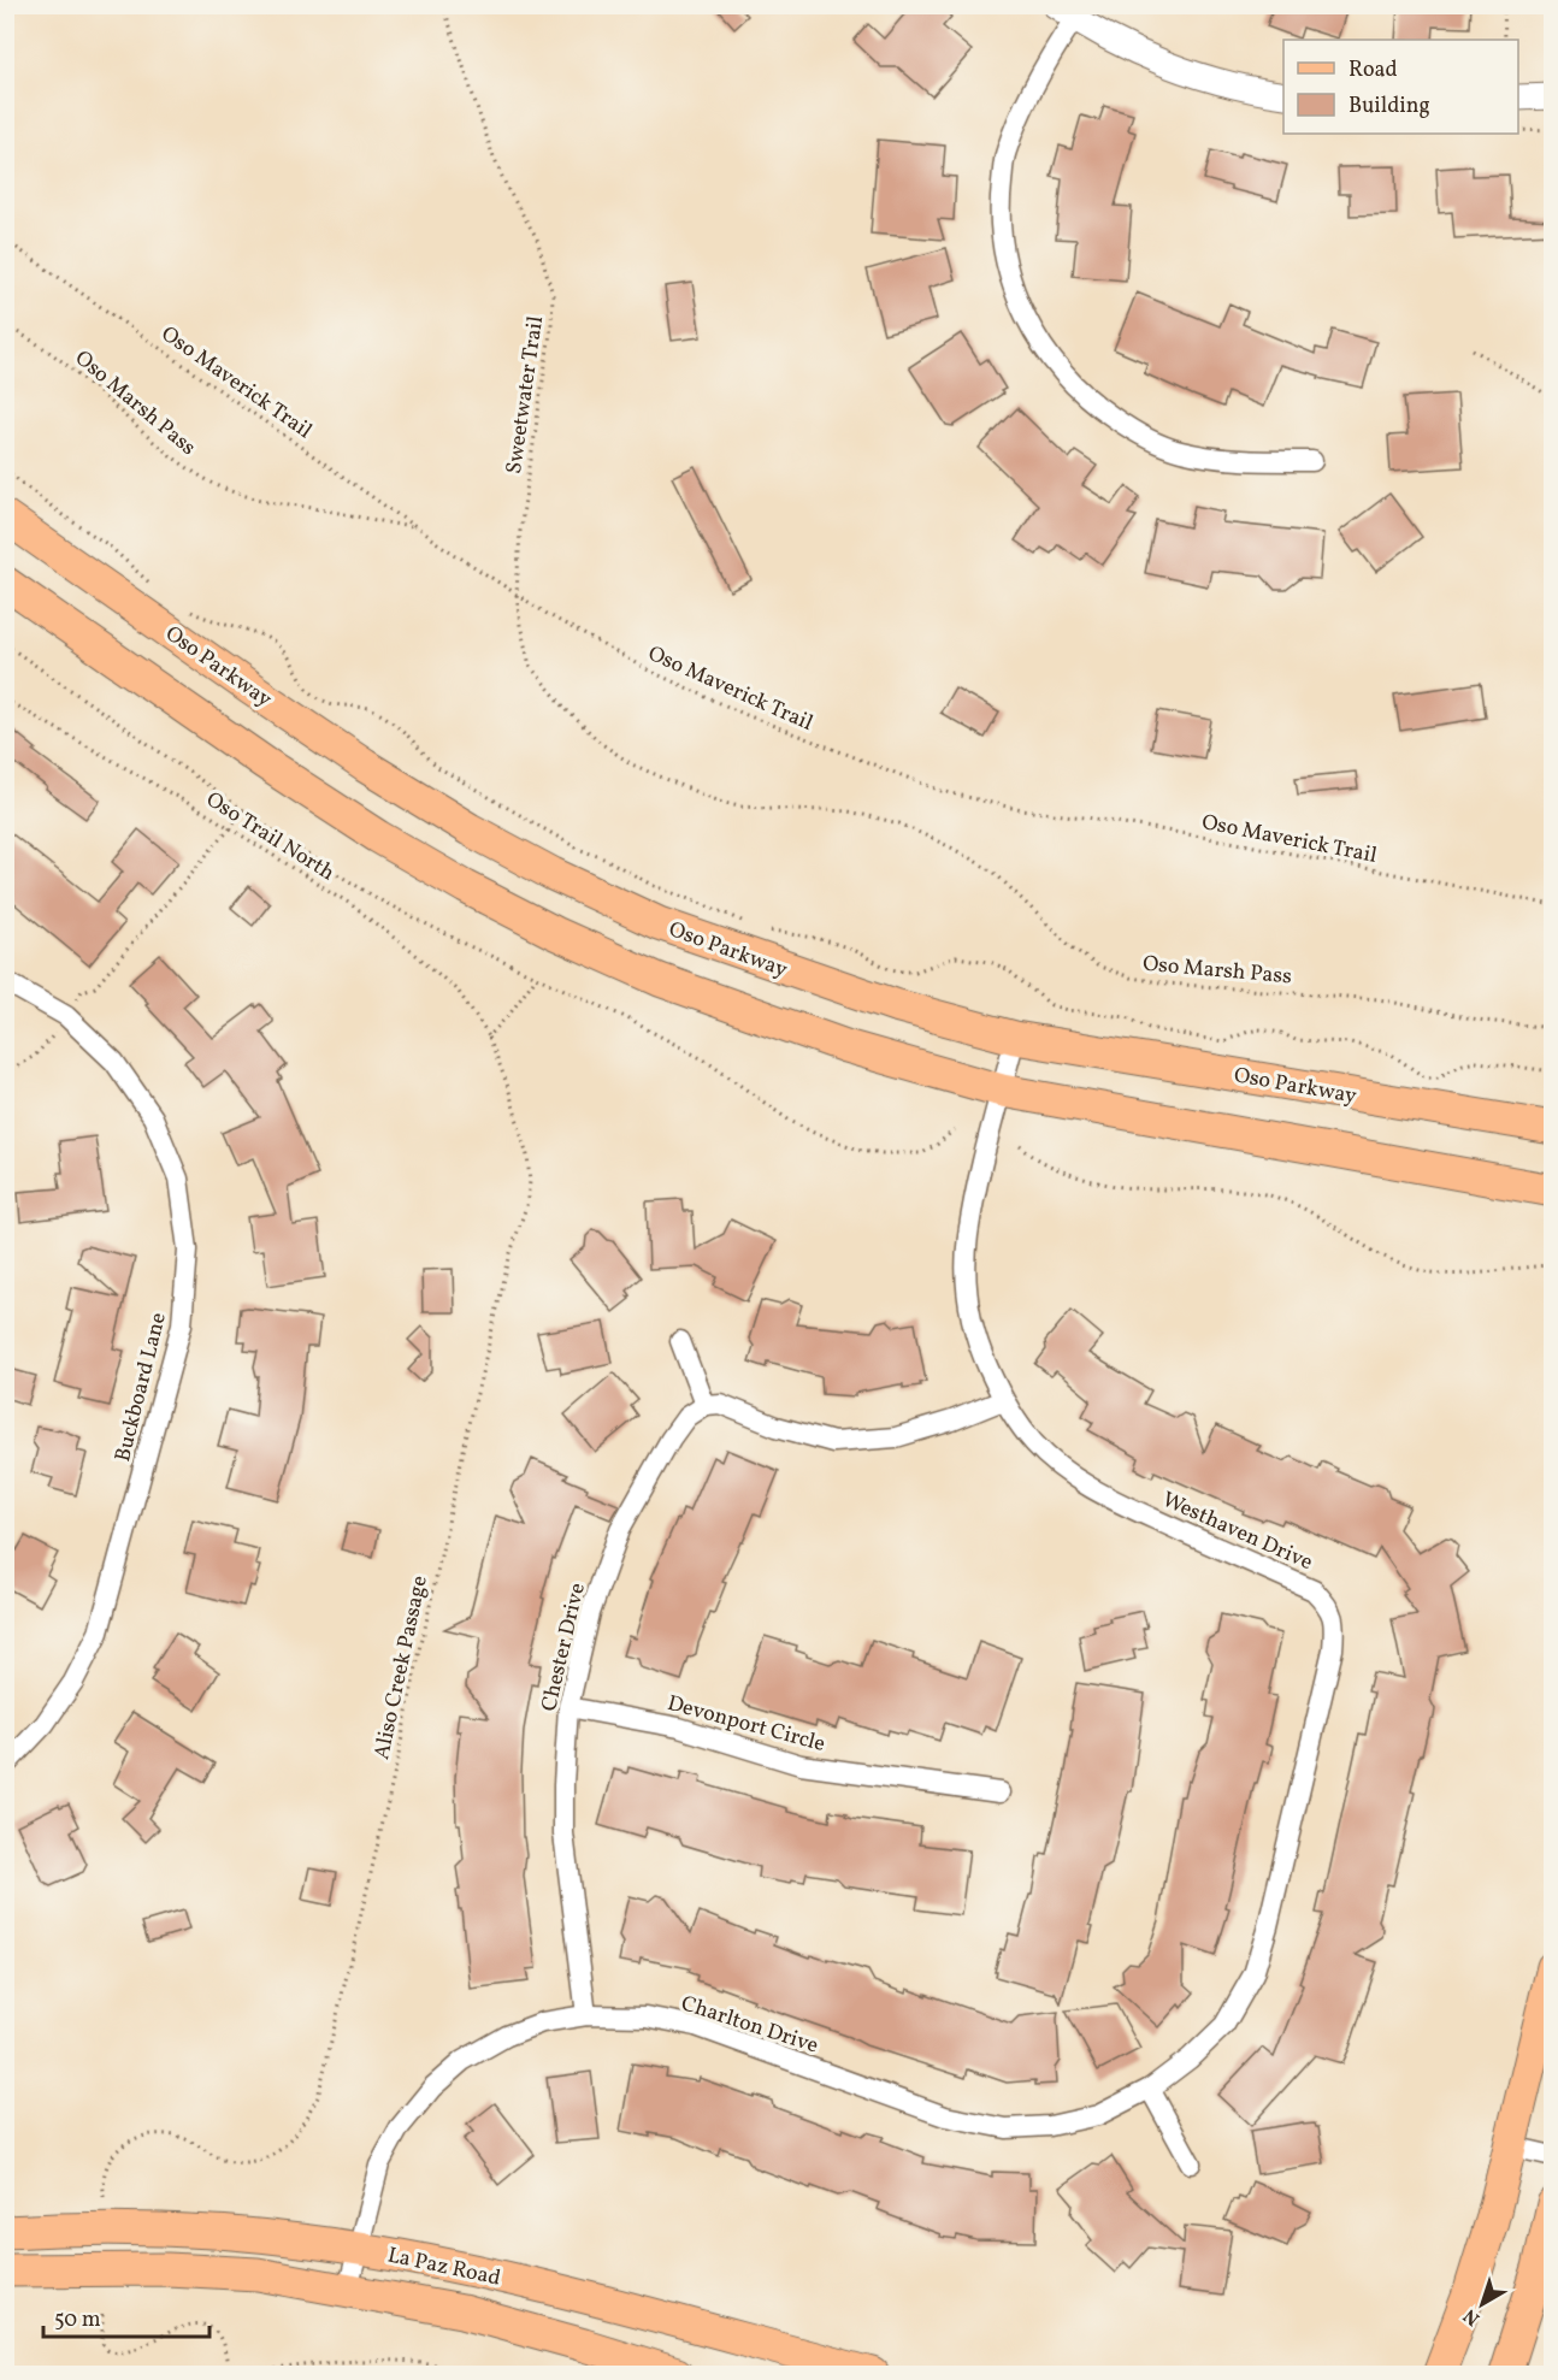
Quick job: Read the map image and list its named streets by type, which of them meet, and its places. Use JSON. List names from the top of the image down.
{
  "streets": {
    "main road": ["Oso Parkway", "La Paz Road"],
    "street": [
      "Buckboard Lane",
      "Westhaven Drive",
      "Chester Drive",
      "Devonport Circle",
      "Charlton Drive"
    ],
    "path": [
      "Oso Maverick Trail",
      "Sweetwater Trail",
      "Oso Marsh Pass",
      "Oso Trail North",
      "Aliso Creek Passage"
    ]
  },
  "crossings": [
    ["Oso Maverick Trail", "Sweetwater Trail"],
    ["Oso Maverick Trail", "Oso Marsh Pass"],
    ["Sweetwater Trail", "Oso Marsh Pass"],
    ["Oso Parkway", "Westhaven Drive"],
    ["Oso Trail North", "Aliso Creek Passage"],
    ["Westhaven Drive", "Charlton Drive"],
    ["Chester Drive", "Devonport Circle"],
    ["Chester Drive", "Charlton Drive"],
    ["Charlton Drive", "La Paz Road"]
  ],
  "legend": ["Road", "Building"],
  "scale_bar": "50 m",
  "north": "bottom left"
}
